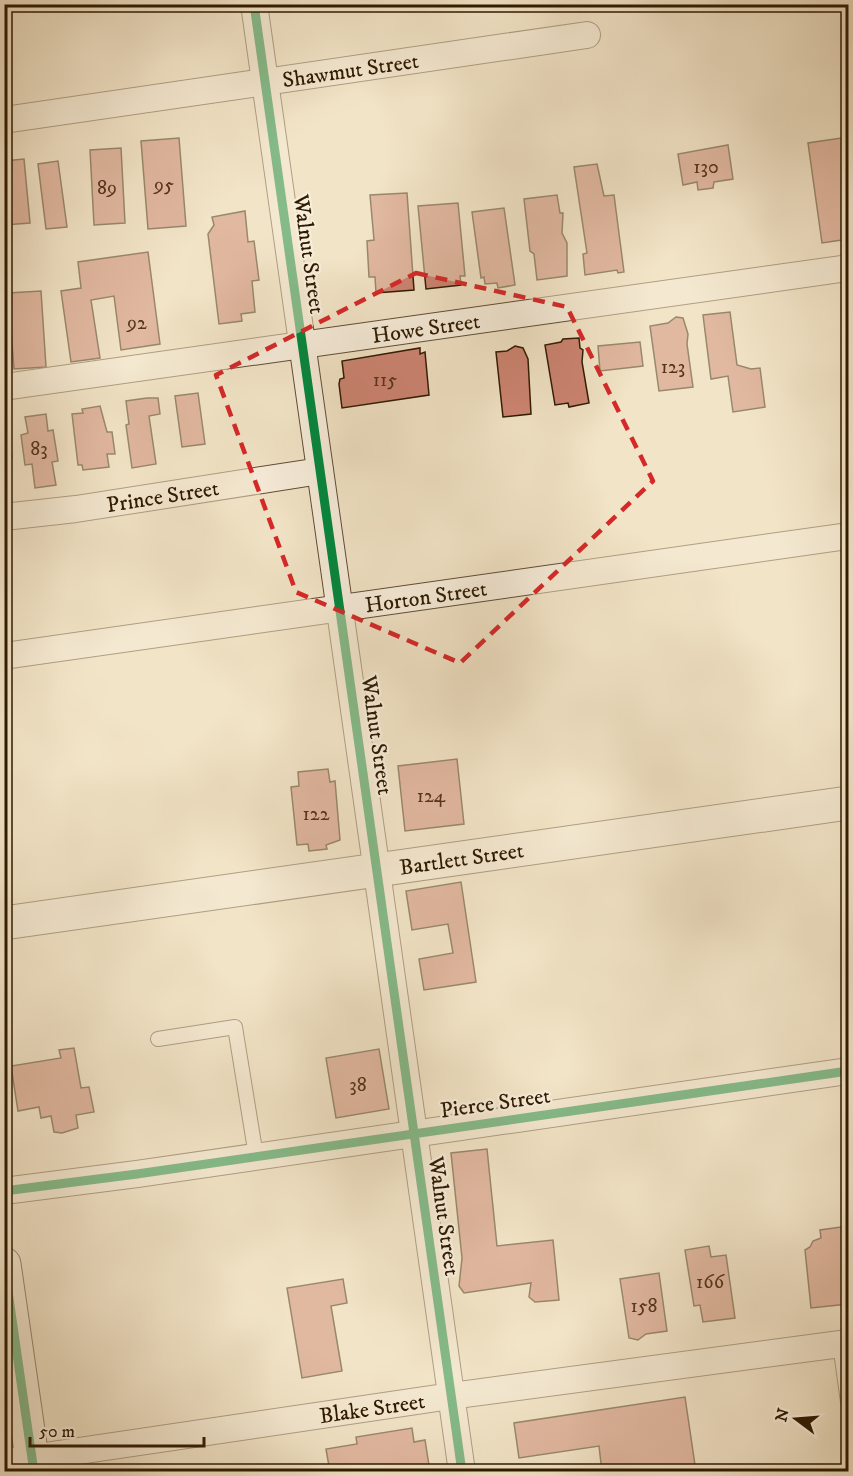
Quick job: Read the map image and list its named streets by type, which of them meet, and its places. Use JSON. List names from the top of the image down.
{
  "streets": {
    "street": [
      "Shawmut Street",
      "Walnut Street",
      "Howe Street",
      "Prince Street",
      "Horton Street",
      "Bartlett Street",
      "Pierce Street",
      "Blake Street"
    ]
  },
  "crossings": [
    ["Shawmut Street", "Walnut Street"],
    ["Walnut Street", "Howe Street"],
    ["Walnut Street", "Prince Street"],
    ["Walnut Street", "Horton Street"],
    ["Walnut Street", "Bartlett Street"],
    ["Walnut Street", "Pierce Street"],
    ["Walnut Street", "Blake Street"]
  ],
  "house_numbers": [
    "130",
    "95",
    "89",
    "92",
    "123",
    "115",
    "83",
    "124",
    "122",
    "38",
    "166",
    "158"
  ],
  "scale_bar": "50 m",
  "north": "left"
}
